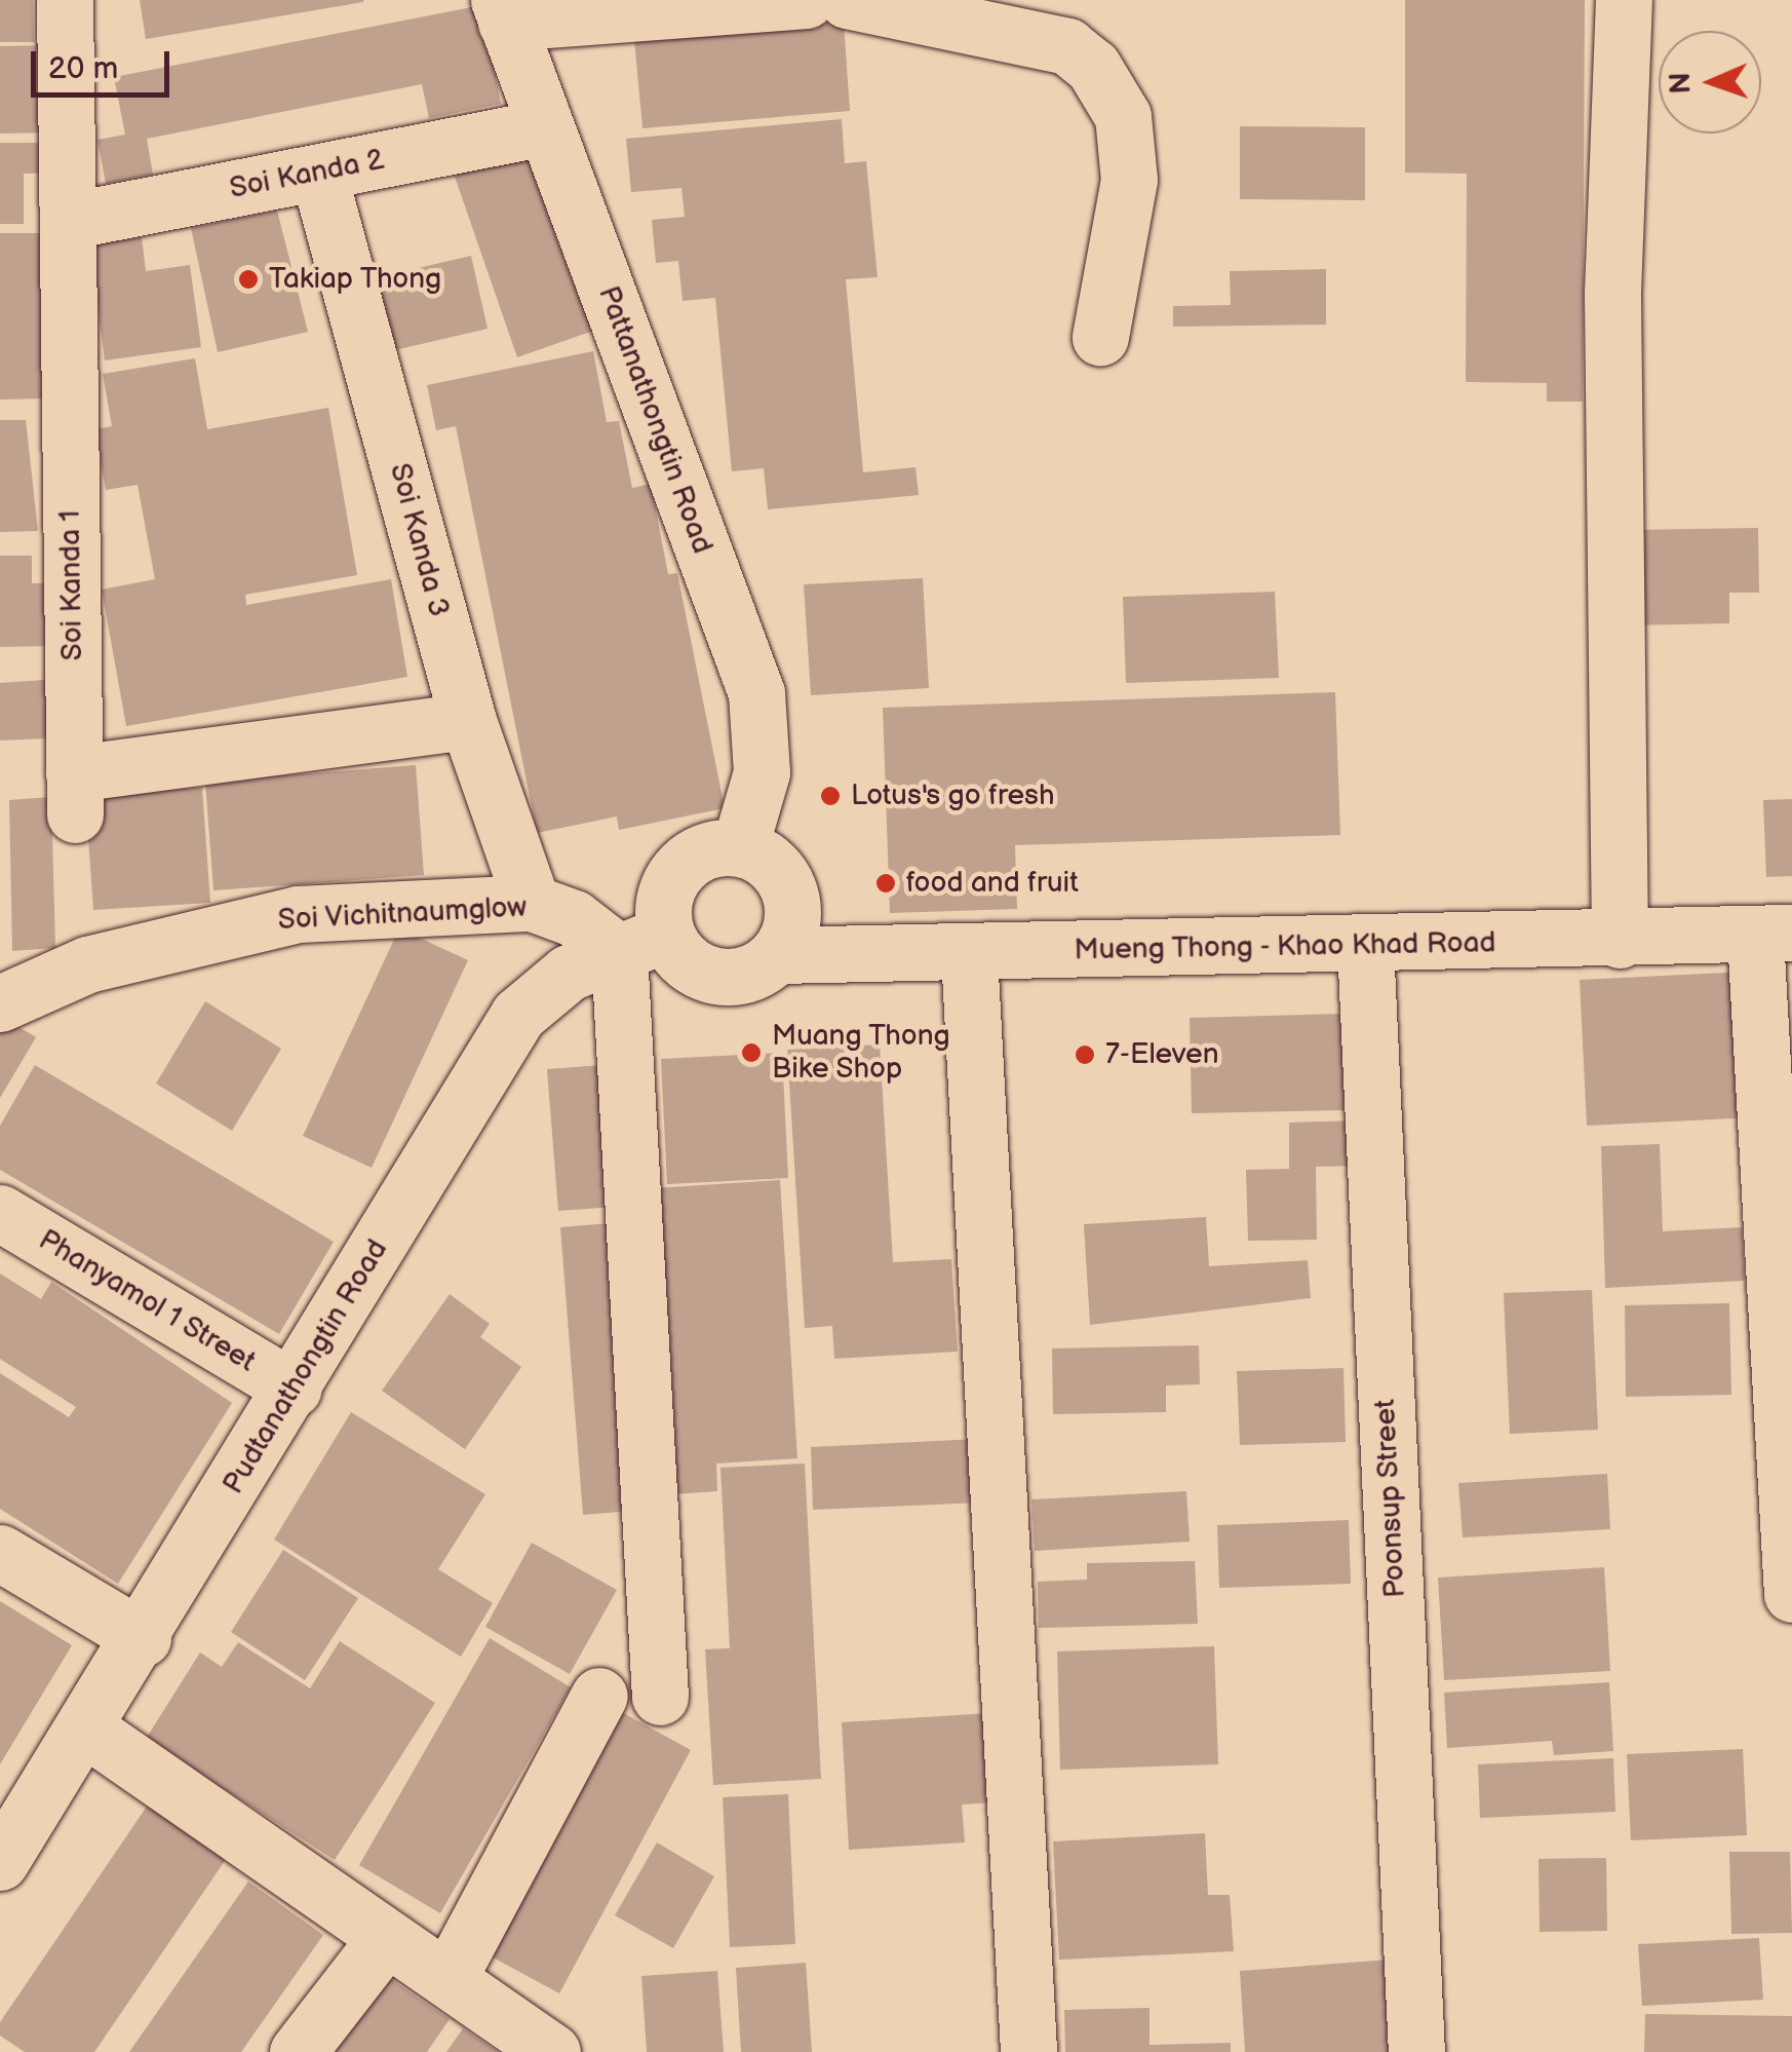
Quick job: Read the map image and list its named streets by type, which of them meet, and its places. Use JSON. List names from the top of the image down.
{
  "streets": {
    "street": [
      "Soi Kanda 2",
      "Pattanathongtin Road",
      "Soi Kanda 3",
      "Soi Kanda 1",
      "Soi Vichitnaumglow",
      "Mueng Thong - Khao Khad Road",
      "Phanyamol 1 Street",
      "Pudtanathongtin Road",
      "Poonsup Street"
    ]
  },
  "crossings": [
    ["Soi Kanda 2", "Pattanathongtin Road"],
    ["Soi Kanda 2", "Soi Kanda 3"],
    ["Soi Kanda 2", "Soi Kanda 1"],
    ["Pattanathongtin Road", "Soi Vichitnaumglow"],
    ["Pattanathongtin Road", "Mueng Thong - Khao Khad Road"],
    ["Pattanathongtin Road", "Pudtanathongtin Road"],
    ["Soi Kanda 3", "Soi Kanda 1"],
    ["Soi Kanda 3", "Soi Vichitnaumglow"],
    ["Soi Vichitnaumglow", "Mueng Thong - Khao Khad Road"],
    ["Soi Vichitnaumglow", "Pudtanathongtin Road"],
    ["Mueng Thong - Khao Khad Road", "Pudtanathongtin Road"],
    ["Mueng Thong - Khao Khad Road", "Poonsup Street"],
    ["Phanyamol 1 Street", "Pudtanathongtin Road"]
  ],
  "places": [
    "Takiap Thong",
    "Lotus's go fresh",
    "food and fruit",
    "Muang Thong Bike Shop",
    "7-Eleven"
  ],
  "scale_bar": "20 m",
  "north": "left"
}
